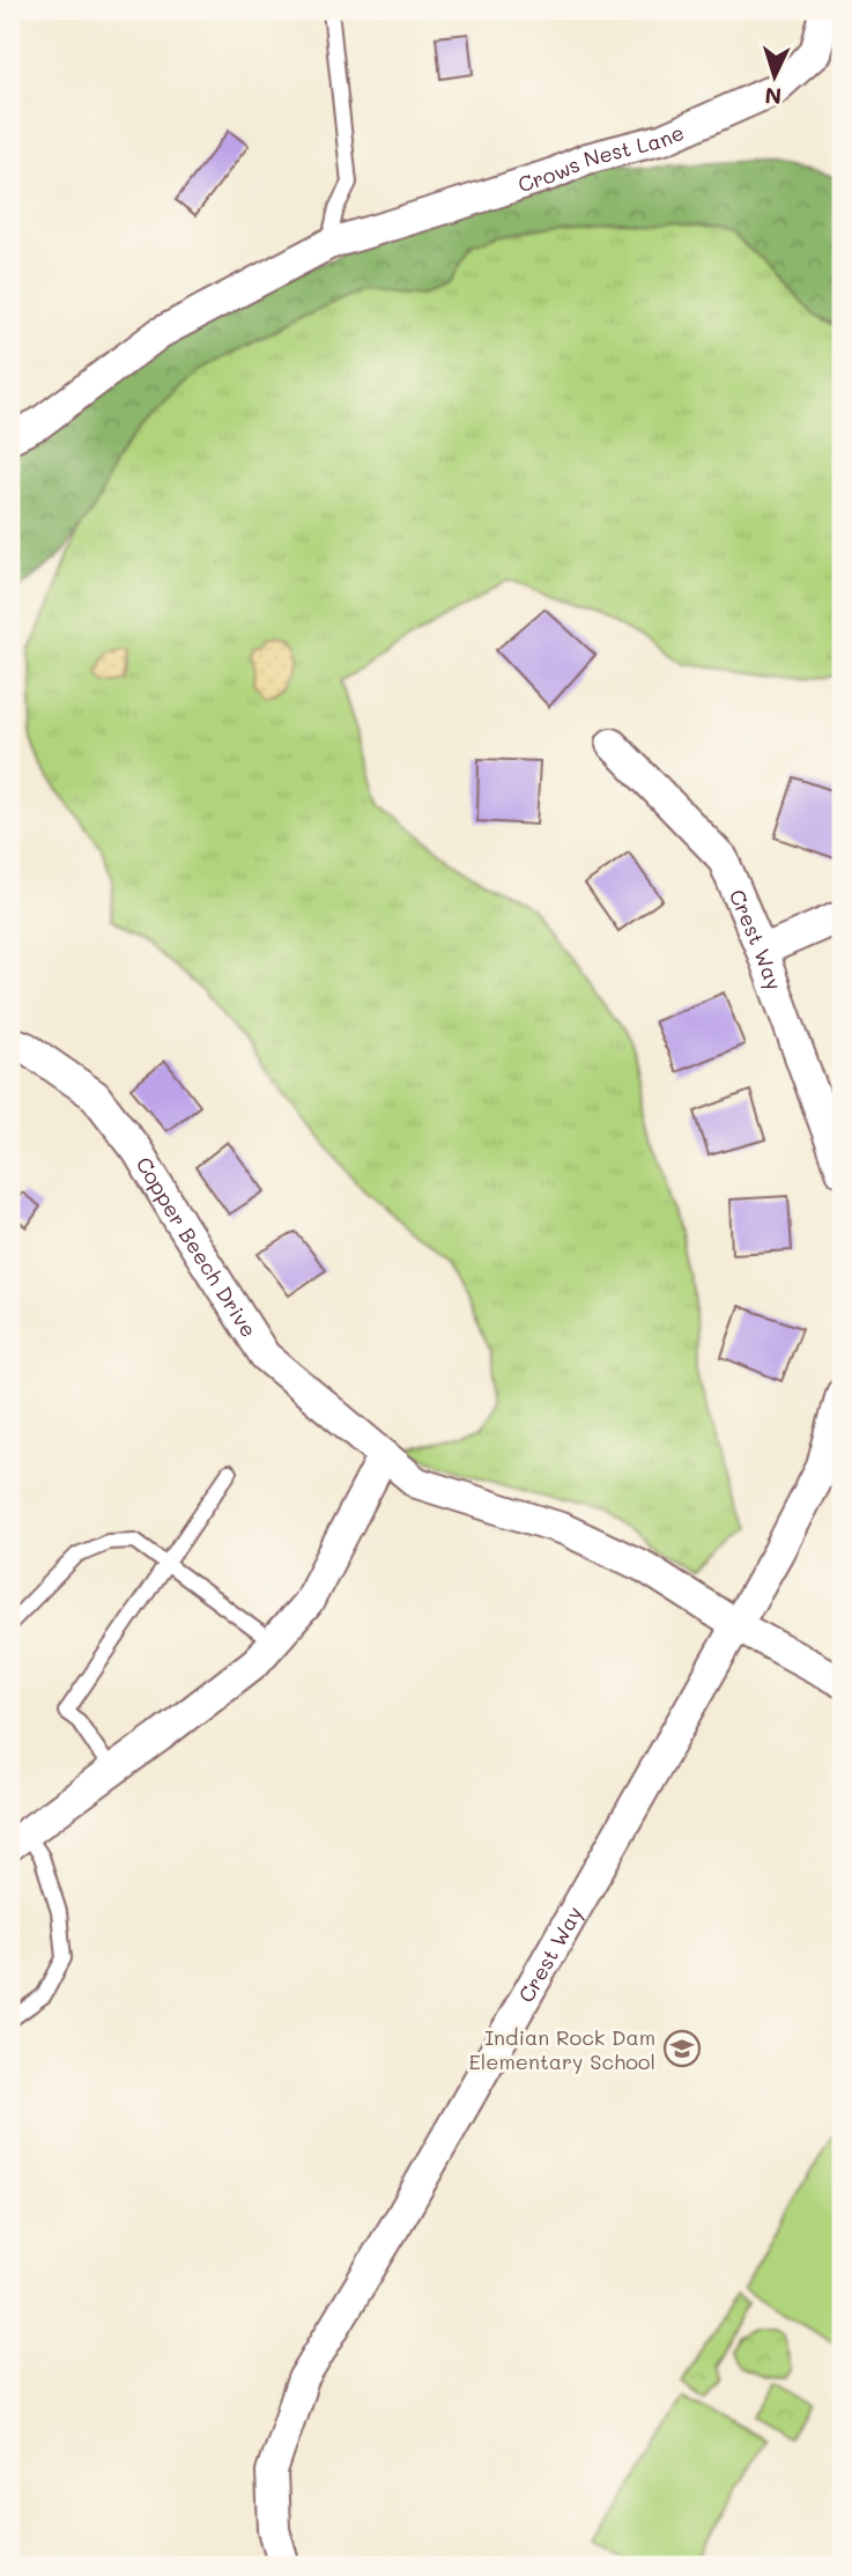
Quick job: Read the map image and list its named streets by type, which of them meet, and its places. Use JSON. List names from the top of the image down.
{
  "streets": {
    "street": ["Crows Nest Lane", "Crest Way", "Copper Beech Drive"]
  },
  "crossings": [
    ["Crest Way", "Copper Beech Drive"]
  ],
  "places": {
    "school or university": ["Indian Rock Dam Elementary School"]
  },
  "north": "bottom"
}
